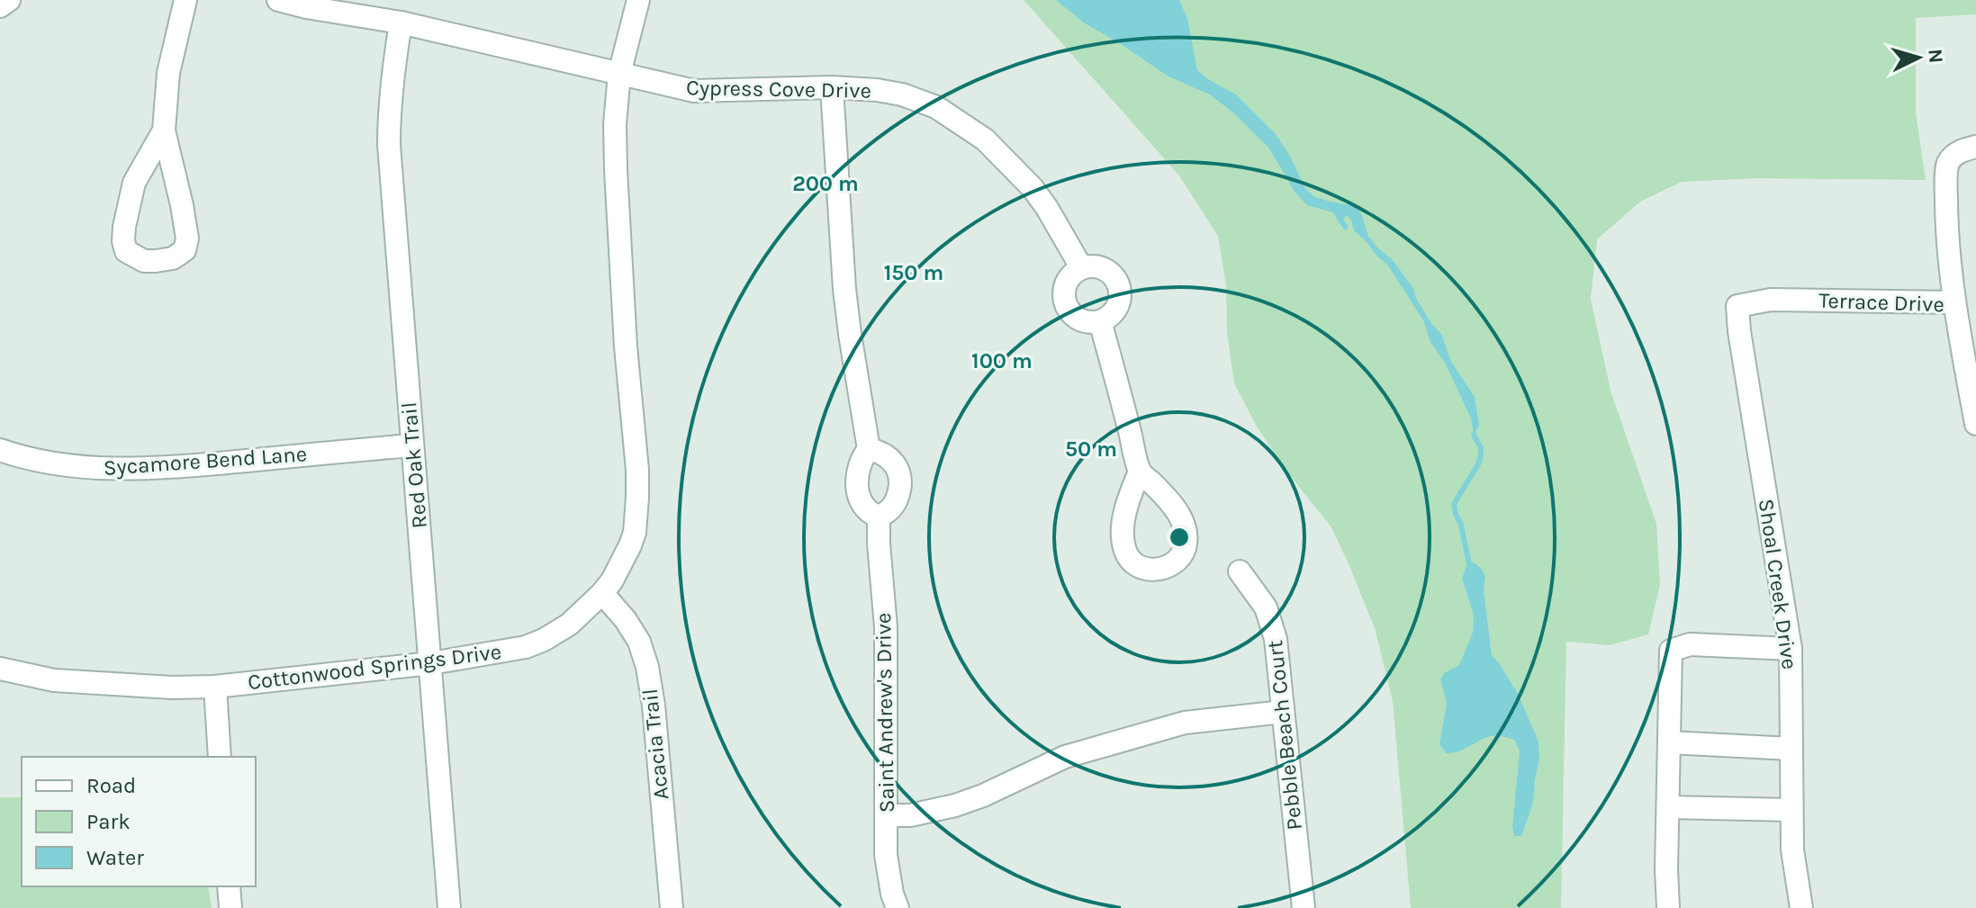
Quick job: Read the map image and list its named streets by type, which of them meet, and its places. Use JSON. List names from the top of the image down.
{
  "streets": {
    "street": [
      "Cypress Cove Drive",
      "Terrace Drive",
      "Sycamore Bend Lane",
      "Red Oak Trail",
      "Shoal Creek Drive",
      "Cottonwood Springs Drive",
      "Saint Andrew's Drive",
      "Pebble Beach Court",
      "Acacia Trail"
    ]
  },
  "crossings": [
    ["Cypress Cove Drive", "Red Oak Trail"],
    ["Cypress Cove Drive", "Cottonwood Springs Drive"],
    ["Terrace Drive", "Shoal Creek Drive"],
    ["Sycamore Bend Lane", "Red Oak Trail"],
    ["Red Oak Trail", "Cottonwood Springs Drive"],
    ["Cottonwood Springs Drive", "Acacia Trail"]
  ],
  "legend": ["Road", "Park", "Water"],
  "north": "right",
  "rings": [
    "200 m",
    "150 m",
    "100 m",
    "50 m"
  ]
}
